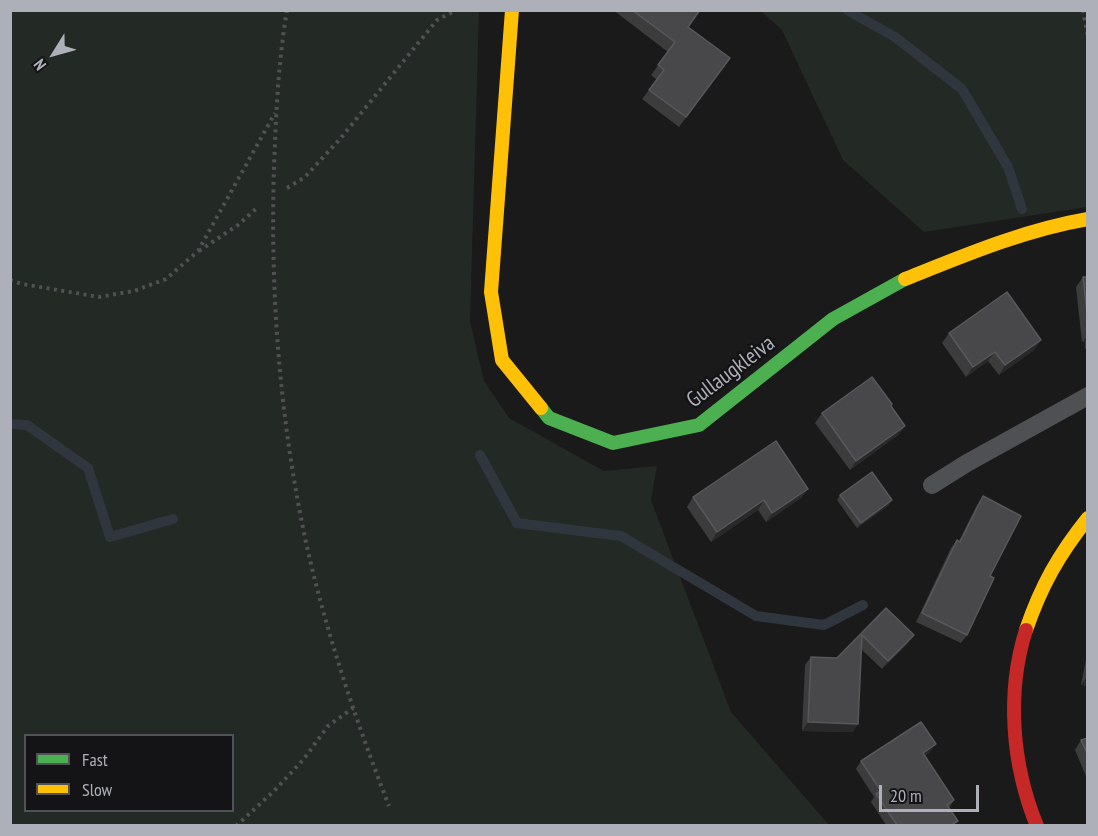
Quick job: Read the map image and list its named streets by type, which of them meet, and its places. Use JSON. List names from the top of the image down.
{
  "streets": {
    "street": ["Gullaugkleiva"]
  },
  "legend": ["Fast", "Slow"],
  "scale_bar": "20 m",
  "north": "bottom left"
}
